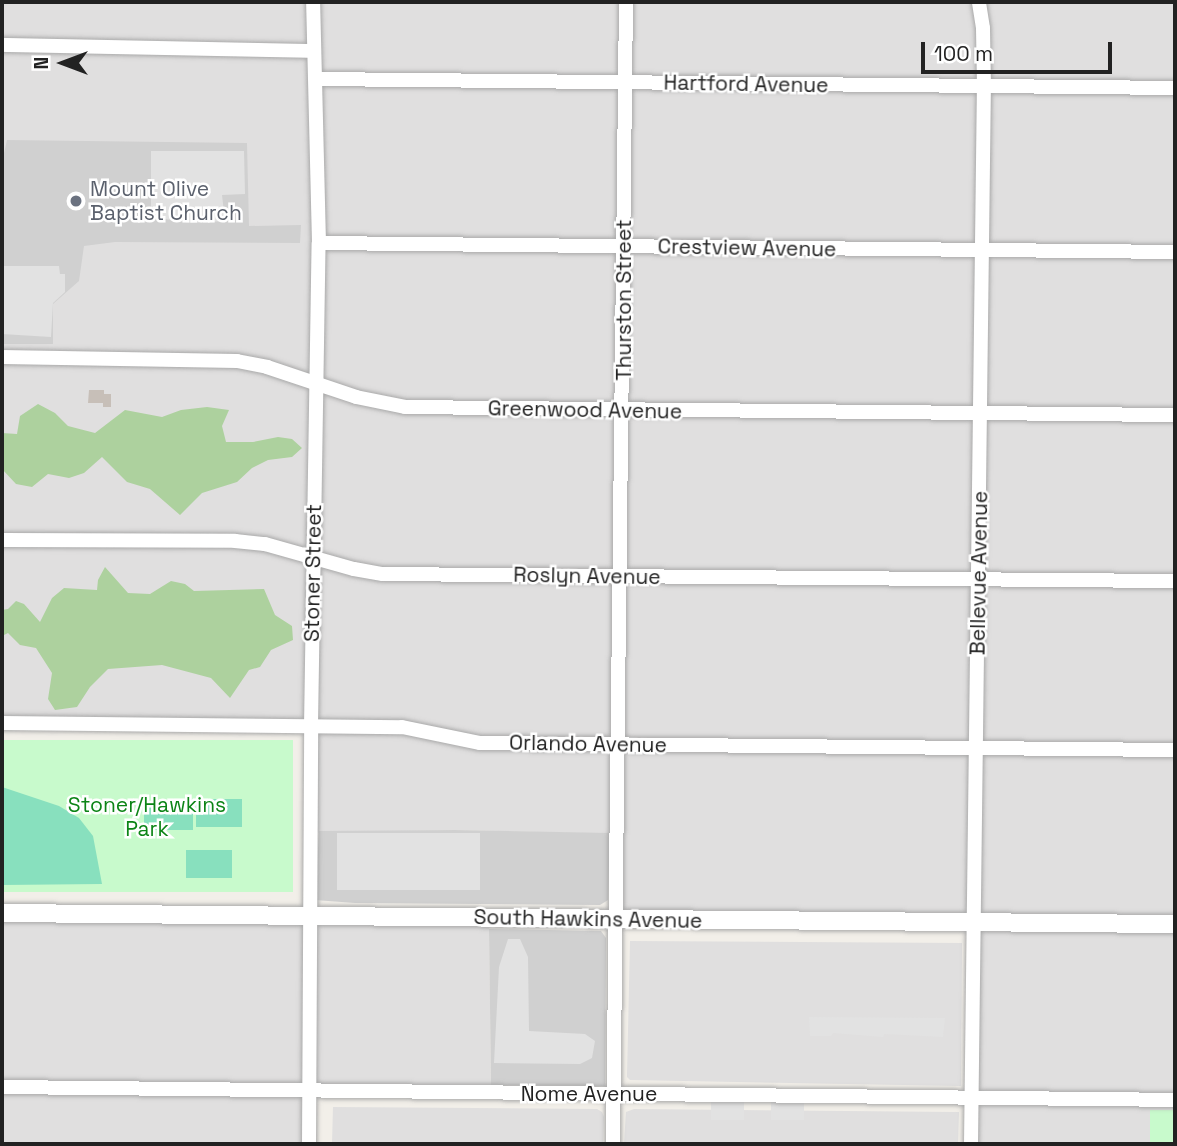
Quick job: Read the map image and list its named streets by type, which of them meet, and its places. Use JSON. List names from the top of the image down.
{
  "streets": {
    "street": [
      "Hartford Avenue",
      "Crestview Avenue",
      "Thurston Street",
      "Greenwood Avenue",
      "Stoner Street",
      "Bellevue Avenue",
      "Roslyn Avenue",
      "Orlando Avenue",
      "South Hawkins Avenue",
      "Nome Avenue"
    ]
  },
  "crossings": [
    ["Hartford Avenue", "Thurston Street"],
    ["Hartford Avenue", "Stoner Street"],
    ["Hartford Avenue", "Bellevue Avenue"],
    ["Crestview Avenue", "Thurston Street"],
    ["Crestview Avenue", "Stoner Street"],
    ["Crestview Avenue", "Bellevue Avenue"],
    ["Thurston Street", "Greenwood Avenue"],
    ["Thurston Street", "Roslyn Avenue"],
    ["Thurston Street", "Orlando Avenue"],
    ["Thurston Street", "South Hawkins Avenue"],
    ["Thurston Street", "Nome Avenue"],
    ["Greenwood Avenue", "Stoner Street"],
    ["Greenwood Avenue", "Bellevue Avenue"],
    ["Stoner Street", "Roslyn Avenue"],
    ["Stoner Street", "Orlando Avenue"],
    ["Stoner Street", "South Hawkins Avenue"],
    ["Stoner Street", "Nome Avenue"],
    ["Bellevue Avenue", "Roslyn Avenue"],
    ["Bellevue Avenue", "Orlando Avenue"],
    ["Bellevue Avenue", "South Hawkins Avenue"],
    ["Bellevue Avenue", "Nome Avenue"]
  ],
  "parks": ["Stoner/Hawkins Park"],
  "places": ["Mount Olive Baptist Church"],
  "scale_bar": "100 m",
  "north": "left"
}
